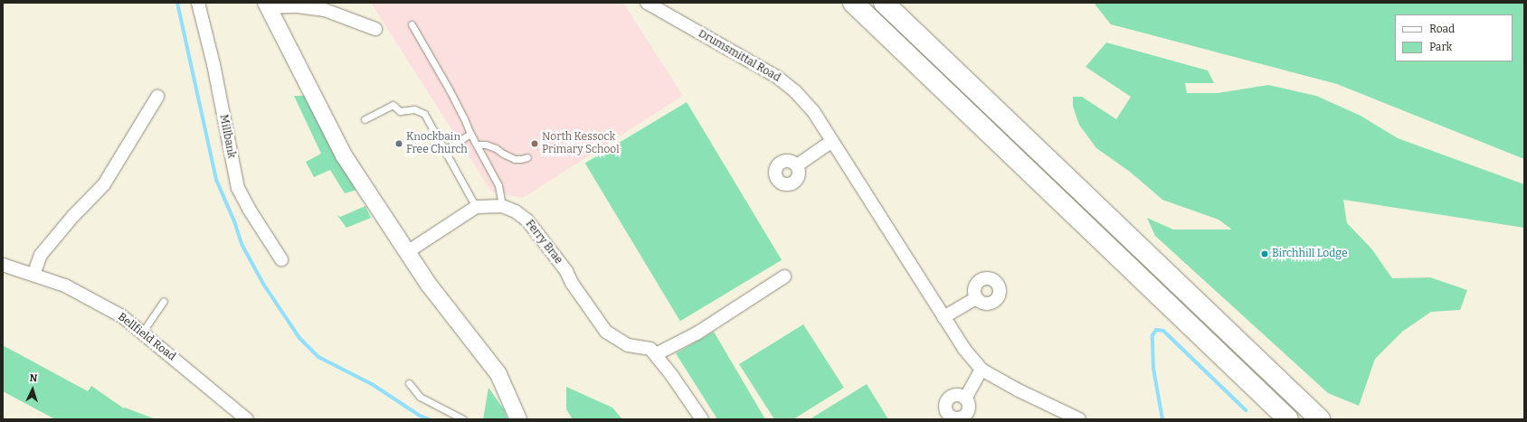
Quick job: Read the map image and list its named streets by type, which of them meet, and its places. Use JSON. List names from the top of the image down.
{
  "streets": {
    "street": [
      "Drumsmittal Road",
      "Millbank",
      "Ferry Brae",
      "Bellfield Road"
    ]
  },
  "places": ["Knockbain Free Church", "North Kessock Primary School", "Birchhill Lodge"],
  "legend": ["Road", "Park"],
  "north": "top"
}
